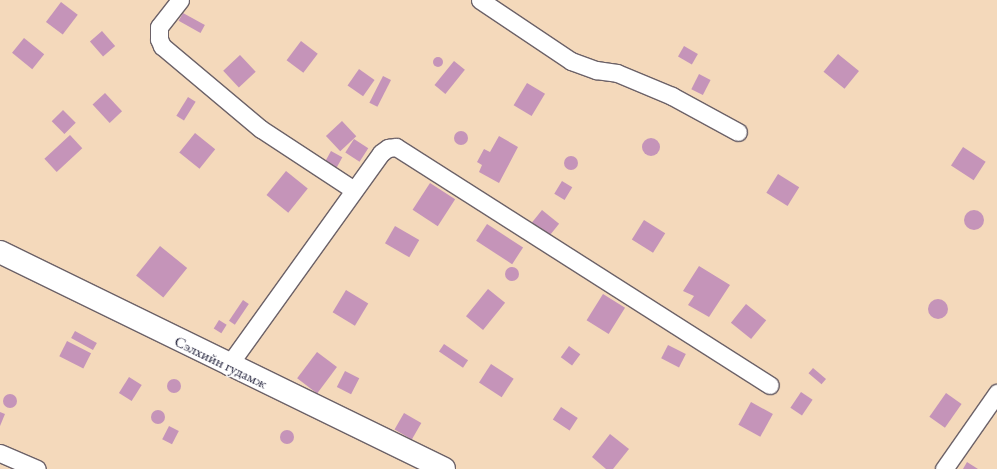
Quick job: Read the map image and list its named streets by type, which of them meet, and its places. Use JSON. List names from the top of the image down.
{
  "streets": {
    "main road": ["Сэлхийн гудамж"]
  }
}
